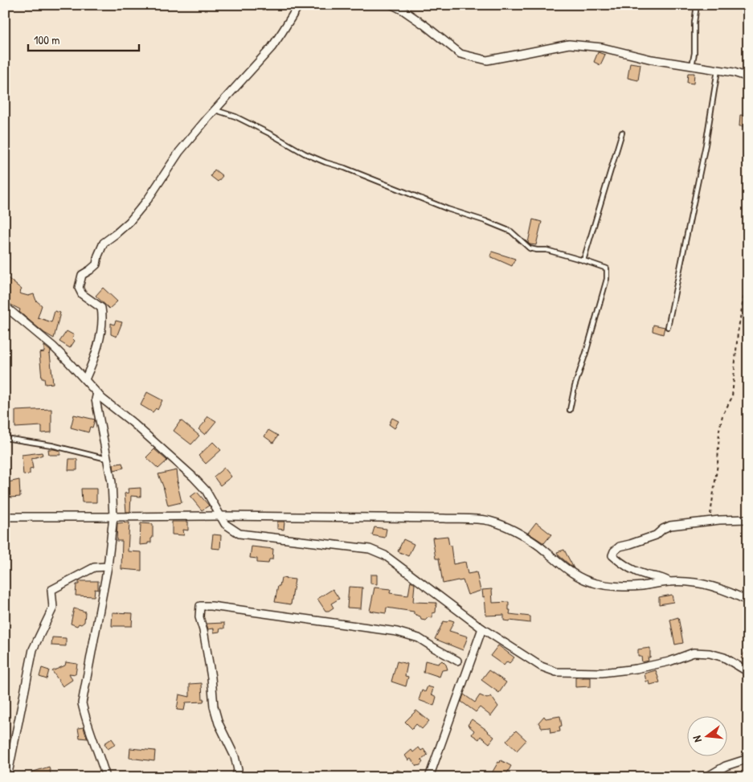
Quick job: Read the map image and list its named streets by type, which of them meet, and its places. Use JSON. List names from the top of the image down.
{
  "scale_bar": "100 m",
  "north": "left"
}
